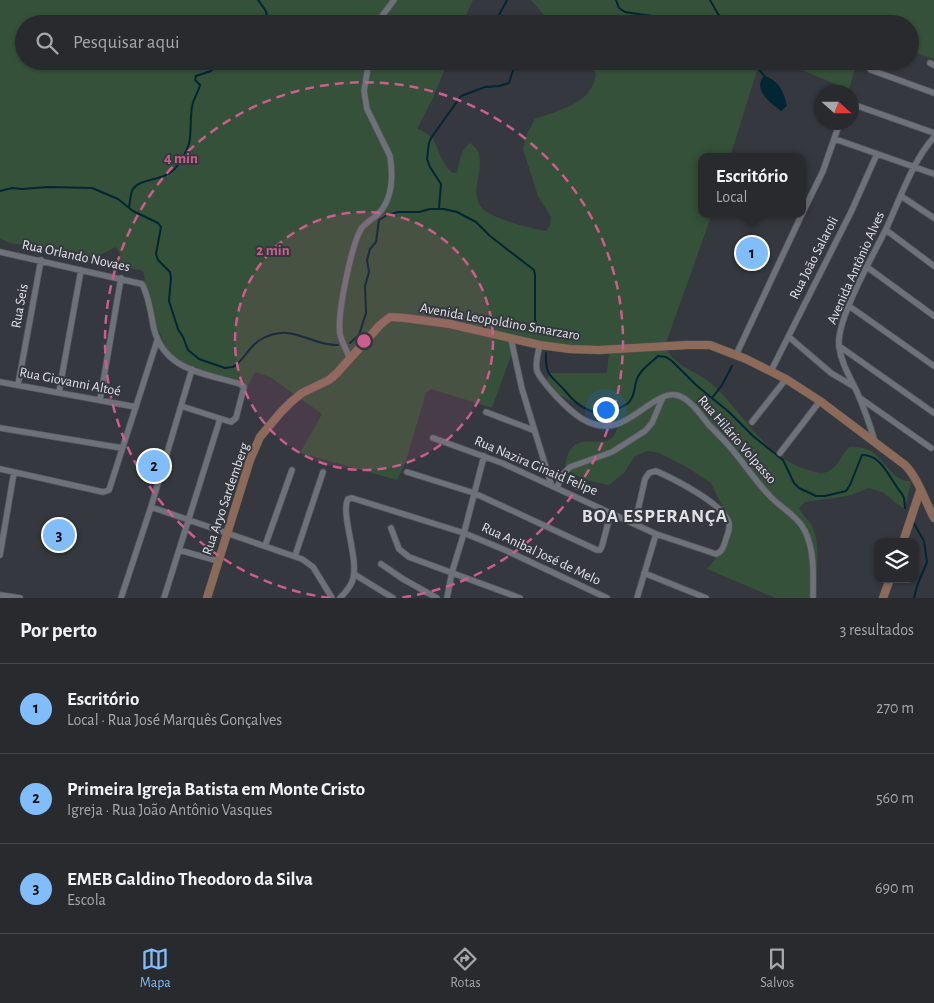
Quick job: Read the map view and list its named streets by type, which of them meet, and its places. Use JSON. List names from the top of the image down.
{
  "streets": {
    "street": [
      "Rua Orlando Novaes",
      "Rua João Salaroli",
      "Avenida Antônio Alves",
      "Rua Seis",
      "Avenida Leopoldino Smarzaro",
      "Rua Giovanni Altoé",
      "Rua Hilário Volpasso",
      "Rua Nazira Ginaid Felipe",
      "Rua Aryo Sardemberg",
      "Rua Anibal José de Melo"
    ]
  },
  "crossings": [
    ["Rua Orlando Novaes", "Rua Seis"],
    ["Rua João Salaroli", "Avenida Leopoldino Smarzaro"],
    ["Avenida Antônio Alves", "Avenida Leopoldino Smarzaro"],
    ["Rua Seis", "Rua Giovanni Altoé"],
    ["Avenida Leopoldino Smarzaro", "Rua Aryo Sardemberg"]
  ],
  "districts": ["BOA ESPERANÇA"],
  "north": "right",
  "page": {
    "search": "Pesquisar aqui",
    "popup": ["Escritório", "Local"],
    "pins": ["1", "2", "3"],
    "heading": ["Por perto", "3 resultados"],
    "list": [
      {
        "mark": "1",
        "name": "Escritório",
        "note": "Local · Rua José Marquês Gonçalves",
        "value": "270 m"
      },
      {
        "mark": "2",
        "name": "Primeira Igreja Batista em Monte Cristo",
        "note": "Igreja · Rua João Antônio Vasques",
        "value": "560 m"
      },
      {
        "mark": "3",
        "name": "EMEB Galdino Theodoro da Silva",
        "note": "Escola",
        "value": "690 m"
      }
    ],
    "nav": ["Mapa", "Rotas", "Salvos"]
  },
  "rings": ["4 min", "2 min"]
}
